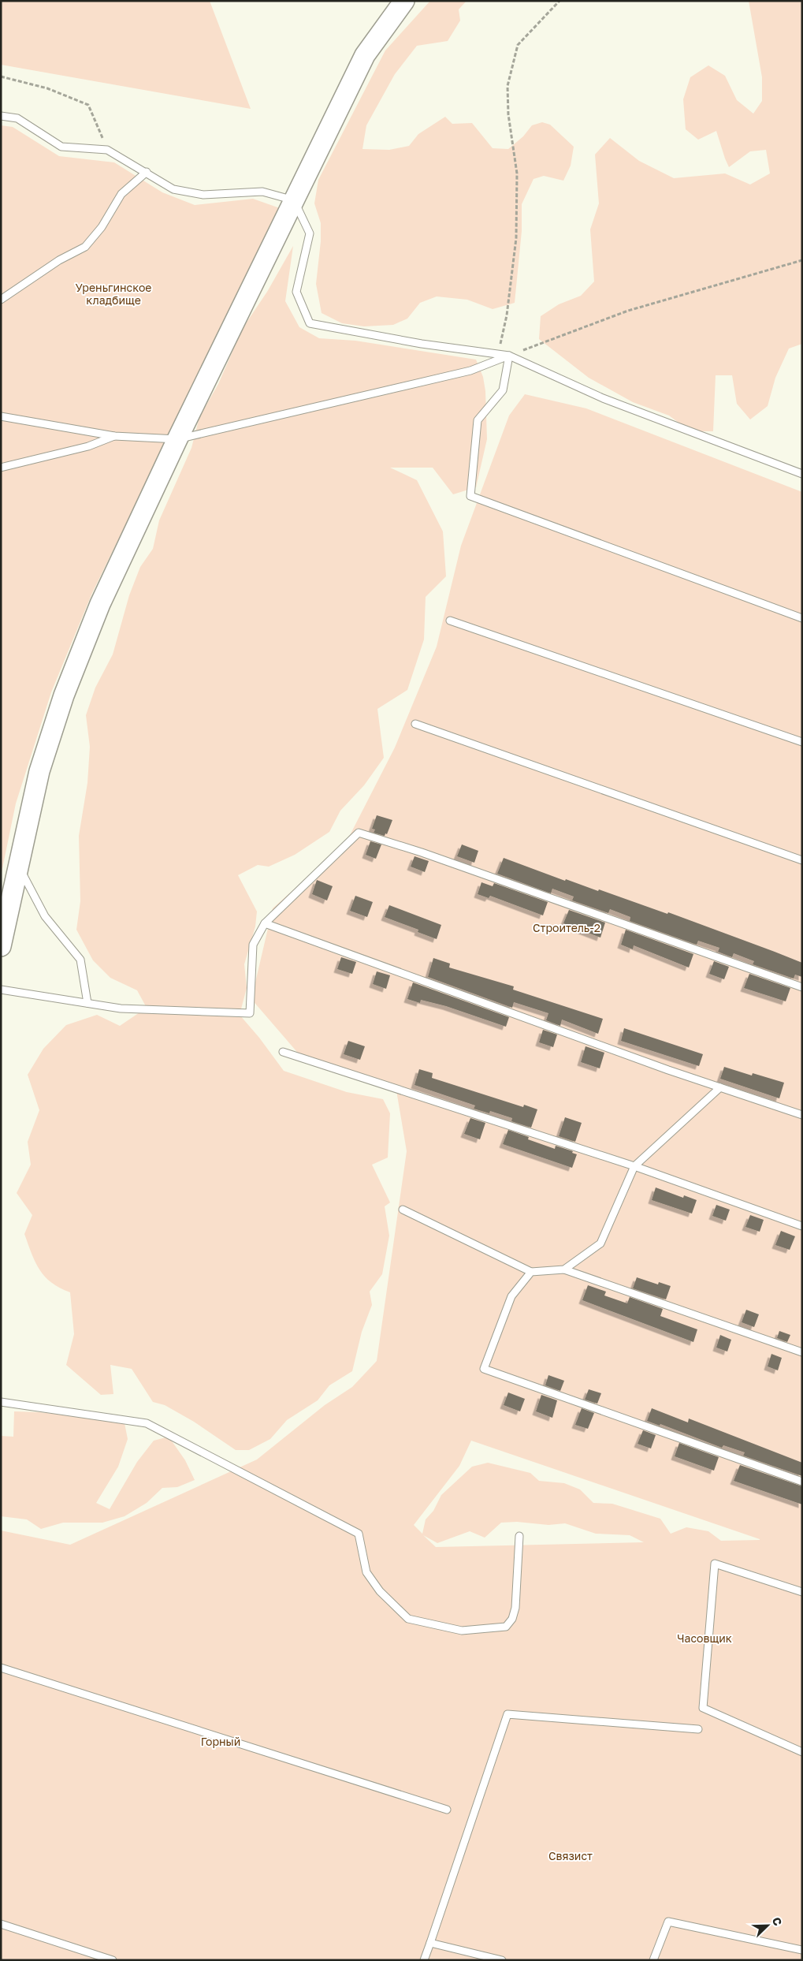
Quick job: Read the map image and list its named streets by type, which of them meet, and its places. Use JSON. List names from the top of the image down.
{
  "parks": [
    "Уреньгинское кладбище",
    "Строитель-2",
    "Часовщик",
    "Горный",
    "Связист"
  ],
  "north": "top right"
}
